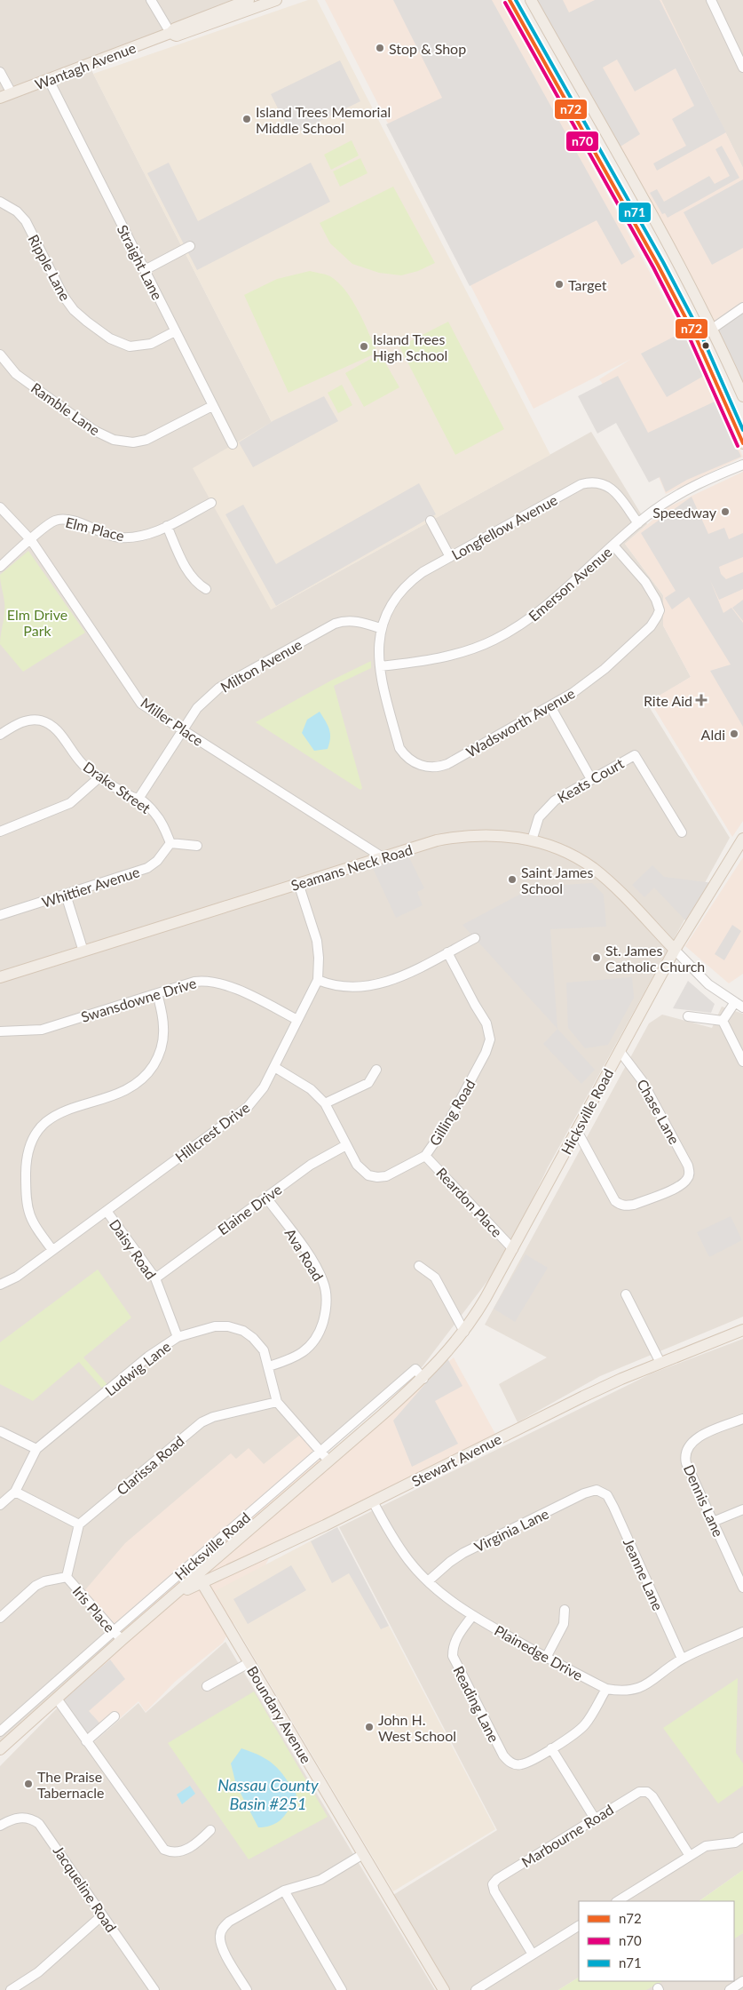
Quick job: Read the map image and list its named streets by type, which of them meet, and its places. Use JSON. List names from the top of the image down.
{
  "streets": {
    "main road": [
      "Wantagh Avenue",
      "Seamans Neck Road",
      "Hicksville Road",
      "Stewart Avenue",
      "Boundary Avenue"
    ],
    "street": [
      "Straight Lane",
      "Ripple Lane",
      "Ramble Lane",
      "Longfellow Avenue",
      "Elm Place",
      "Emerson Avenue",
      "Milton Avenue",
      "Miller Place",
      "Wadsworth Avenue",
      "Keats Court",
      "Drake Street",
      "Whittier Avenue",
      "Swansdowne Drive",
      "Chase Lane",
      "Gilling Road",
      "Hillcrest Drive",
      "Reardon Place",
      "Elaine Drive",
      "Daisy Road",
      "Ava Road",
      "Ludwig Lane",
      "Clarissa Road",
      "Dennis Lane",
      "Virginia Lane",
      "Jeanne Lane",
      "Iris Place",
      "Plainedge Drive",
      "Reading Lane",
      "Marbourne Road",
      "Jacqueline Road"
    ]
  },
  "crossings": [
    ["Wantagh Avenue", "Straight Lane"],
    ["Straight Lane", "Ripple Lane"],
    ["Straight Lane", "Ramble Lane"],
    ["Longfellow Avenue", "Emerson Avenue"],
    ["Longfellow Avenue", "Milton Avenue"],
    ["Longfellow Avenue", "Wadsworth Avenue"],
    ["Elm Place", "Miller Place"],
    ["Emerson Avenue", "Wadsworth Avenue"],
    ["Milton Avenue", "Miller Place"],
    ["Milton Avenue", "Wadsworth Avenue"],
    ["Milton Avenue", "Drake Street"],
    ["Miller Place", "Seamans Neck Road"],
    ["Keats Court", "Seamans Neck Road"],
    ["Drake Street", "Whittier Avenue"],
    ["Seamans Neck Road", "Hicksville Road"],
    ["Seamans Neck Road", "Hillcrest Drive"],
    ["Swansdowne Drive", "Hillcrest Drive"],
    ["Hicksville Road", "Chase Lane"],
    ["Hicksville Road", "Reardon Place"],
    ["Hicksville Road", "Ludwig Lane"],
    ["Hicksville Road", "Stewart Avenue"],
    ["Hicksville Road", "Iris Place"],
    ["Hicksville Road", "Boundary Avenue"],
    ["Gilling Road", "Hillcrest Drive"],
    ["Gilling Road", "Reardon Place"],
    ["Gilling Road", "Elaine Drive"],
    ["Hillcrest Drive", "Daisy Road"],
    ["Elaine Drive", "Daisy Road"],
    ["Elaine Drive", "Ava Road"],
    ["Daisy Road", "Ludwig Lane"],
    ["Ava Road", "Ludwig Lane"],
    ["Ludwig Lane", "Clarissa Road"],
    ["Stewart Avenue", "Plainedge Drive"],
    ["Stewart Avenue", "Boundary Avenue"],
    ["Virginia Lane", "Jeanne Lane"],
    ["Virginia Lane", "Plainedge Drive"],
    ["Jeanne Lane", "Plainedge Drive"],
    ["Plainedge Drive", "Reading Lane"]
  ],
  "water": ["Nassau County Basin #251"],
  "parks": ["Elm Drive Park"],
  "places": {
    "other": [
      "Stop & Shop",
      "Island Trees Memorial Middle School",
      "Target",
      "Island Trees High School",
      "Speedway",
      "Aldi",
      "Saint James School",
      "St. James Catholic Church",
      "John H. West School",
      "The Praise Tabernacle"
    ],
    "health": ["Rite Aid"]
  },
  "lines": ["transit line n72", "transit line n71", "transit line n70"],
  "legend": ["n72", "n70", "n71"]
}
